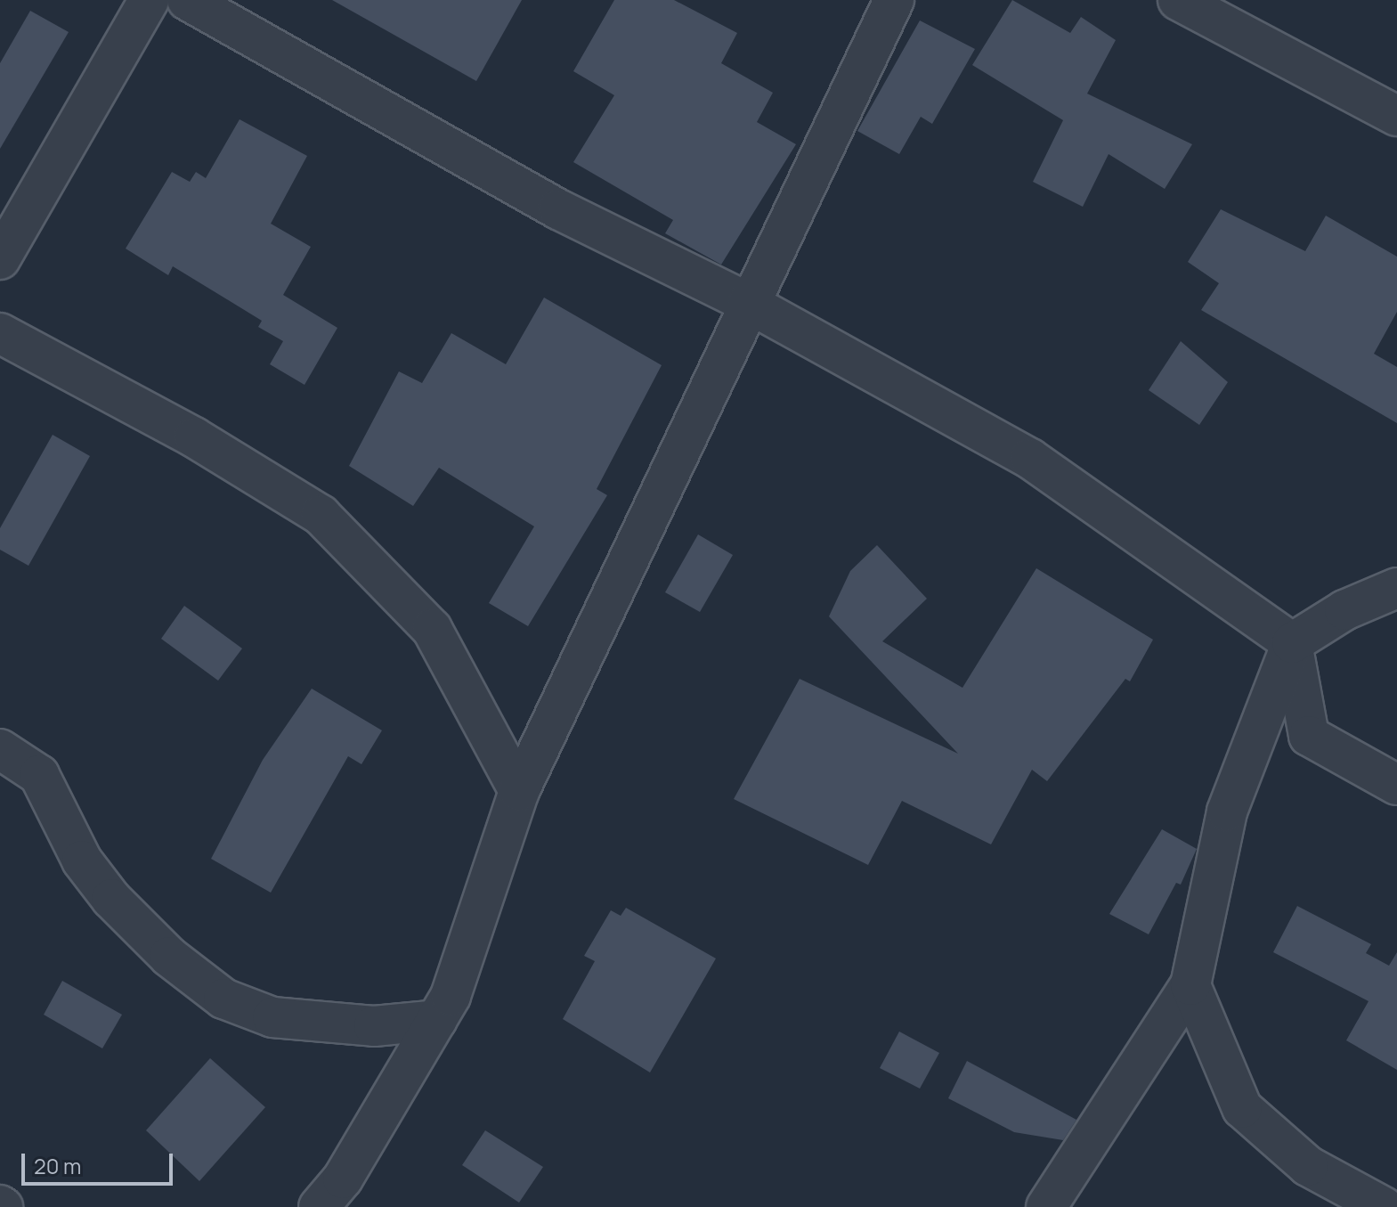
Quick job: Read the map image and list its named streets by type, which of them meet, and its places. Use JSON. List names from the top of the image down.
{
  "scale_bar": "20 m"
}
